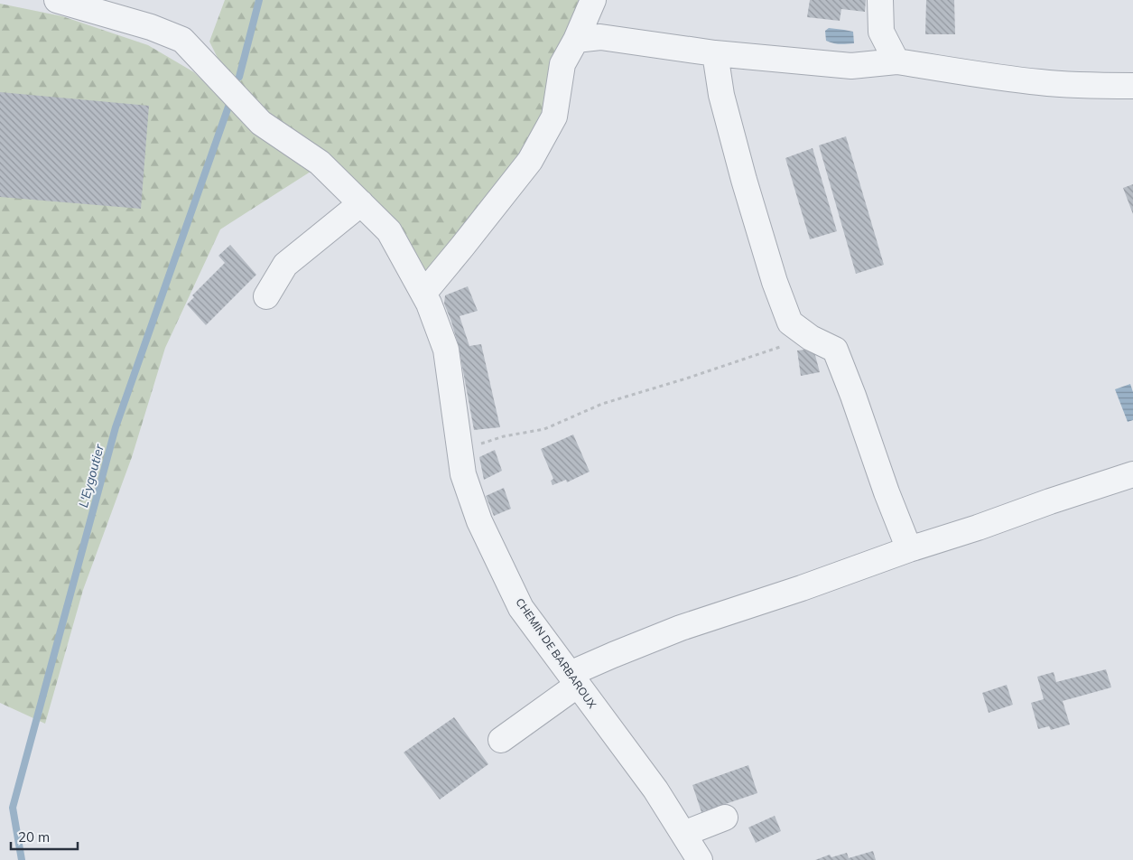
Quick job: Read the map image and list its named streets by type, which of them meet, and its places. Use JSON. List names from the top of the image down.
{
  "streets": {
    "street": ["CHEMIN DE BARBAROUX"]
  },
  "water": ["L'Eygoutier"],
  "scale_bar": "20 m"
}
